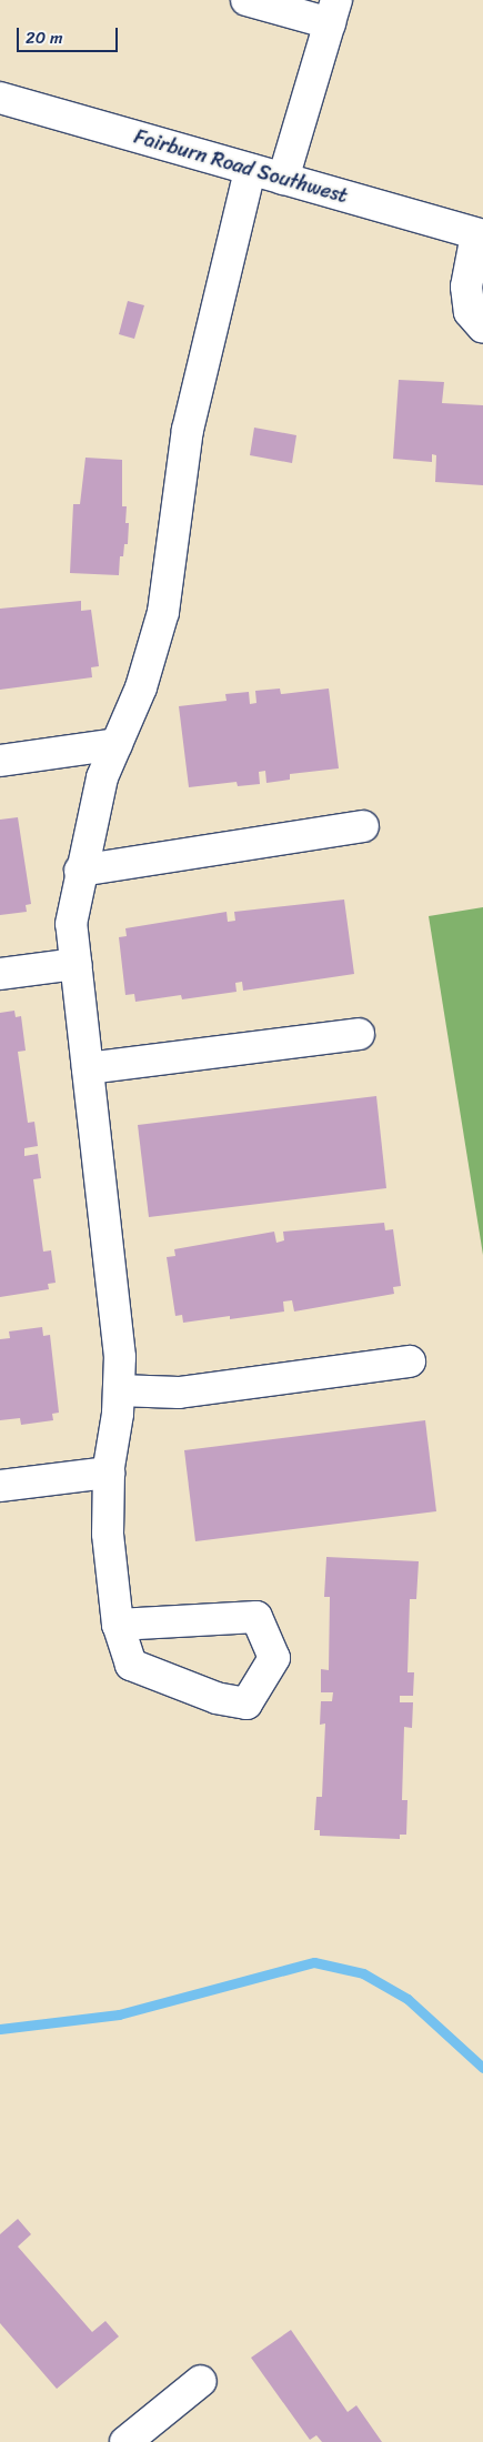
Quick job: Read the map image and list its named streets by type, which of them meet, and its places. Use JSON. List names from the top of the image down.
{
  "streets": {
    "street": ["Fairburn Road Southwest"]
  },
  "scale_bar": "20 m"
}
